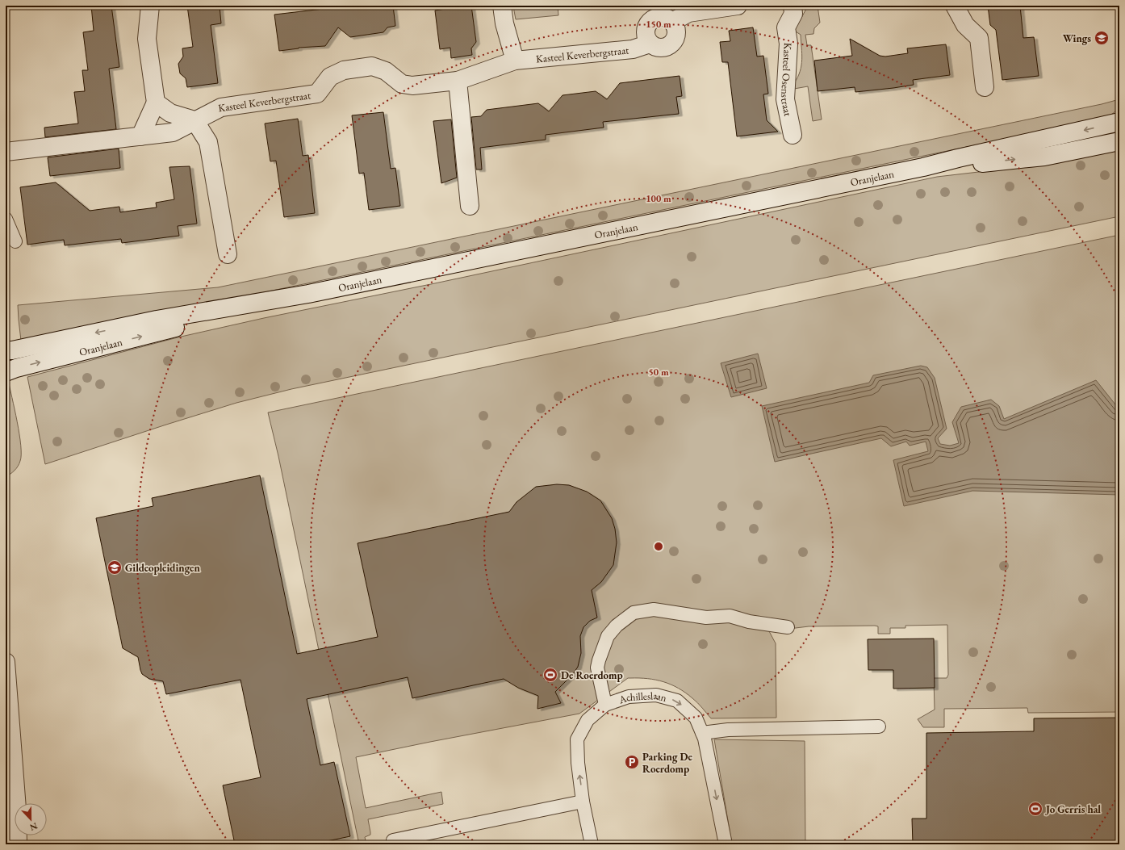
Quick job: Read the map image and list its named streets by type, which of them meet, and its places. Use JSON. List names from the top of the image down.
{
  "streets": {
    "street": ["Kasteel Keverbergstraat", "Kasteel Osenstraat", "Oranjelaan"],
    "lane": ["Achilleslaan"]
  },
  "places": {
    "school or university": ["Wings", "Gildeopleidingen"],
    "sports": ["De Roerdomp", "Jo Gerris hal"],
    "parking": ["Parking De Roerdomp"]
  },
  "north": "bottom",
  "rings": ["150 m", "100 m", "50 m"]
}
